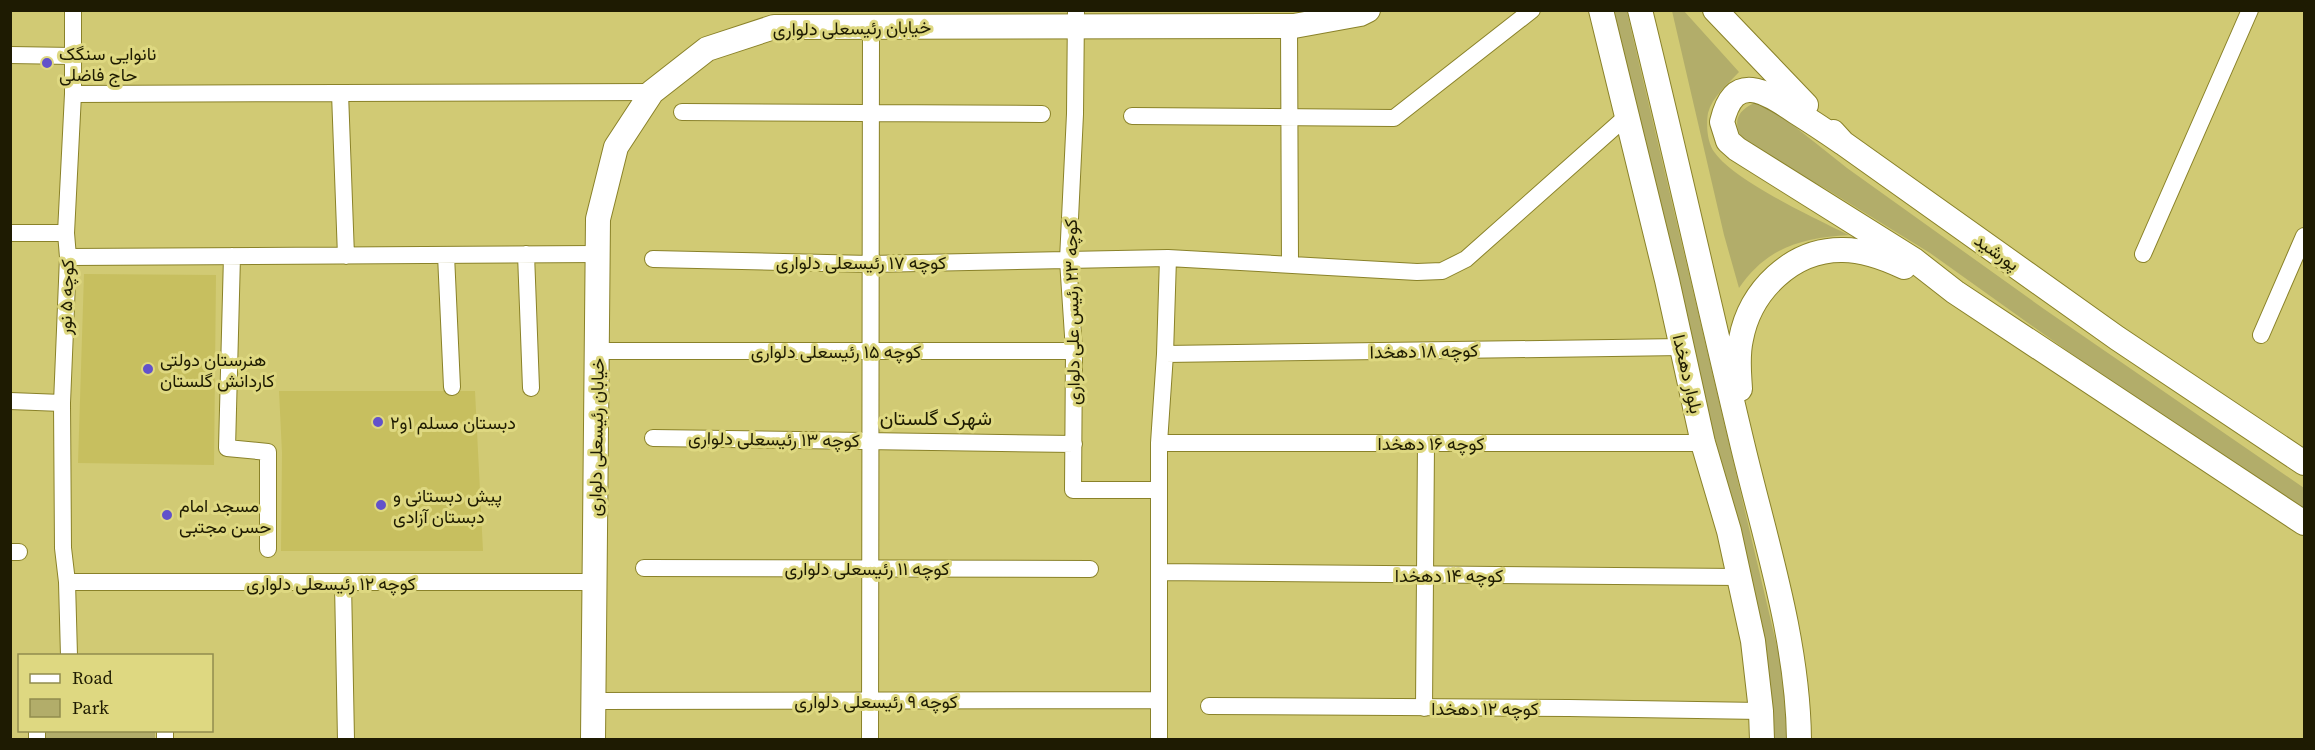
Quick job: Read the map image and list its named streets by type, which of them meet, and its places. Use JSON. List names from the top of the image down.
{
  "streets": {
    "main road": ["خیابان رئیسعلی دلواری", "پورشید", "بلوار دهخدا"],
    "street": [
      "کوچه ۱۷ رئیسعلی دلواری",
      "کوچه ۵ نور",
      "کوچه ۲۳ رئیس علی دلواری",
      "کوچه ۱۵ رئیسعلی دلواری",
      "کوچه ۱۸ دهخدا",
      "کوچه ۱۳ رئیسعلی دلواری",
      "کوچه ۱۶ دهخدا",
      "کوچه ۱۱ رئیسعلی دلواری",
      "کوچه ۱۴ دهخدا",
      "کوچه ۱۲ رئیسعلی دلواری",
      "کوچه ۹ رئیسعلی دلواری",
      "کوچه ۱۲ دهخدا"
    ]
  },
  "crossings": [
    ["خیابان رئیسعلی دلواری", "کوچه ۲۳ رئیس علی دلواری"],
    ["خیابان رئیسعلی دلواری", "کوچه ۱۵ رئیسعلی دلواری"],
    ["خیابان رئیسعلی دلواری", "کوچه ۱۲ رئیسعلی دلواری"],
    ["خیابان رئیسعلی دلواری", "کوچه ۹ رئیسعلی دلواری"],
    ["کوچه ۱۷ رئیسعلی دلواری", "کوچه ۲۳ رئیس علی دلواری"],
    ["کوچه ۱۷ رئیسعلی دلواری", "بلوار دهخدا"],
    ["کوچه ۵ نور", "کوچه ۱۲ رئیسعلی دلواری"],
    ["کوچه ۲۳ رئیس علی دلواری", "کوچه ۱۵ رئیسعلی دلواری"],
    ["کوچه ۲۳ رئیس علی دلواری", "کوچه ۱۳ رئیسعلی دلواری"],
    ["کوچه ۱۸ دهخدا", "بلوار دهخدا"],
    ["بلوار دهخدا", "کوچه ۱۶ دهخدا"],
    ["بلوار دهخدا", "کوچه ۱۴ دهخدا"],
    ["بلوار دهخدا", "کوچه ۱۲ دهخدا"]
  ],
  "districts": ["شهرک گلستان"],
  "places": [
    "نانوایی سنگک حاج فاضلی",
    "هنرستان دولتی کاردانش گلستان",
    "دبستان مسلم ۱و۲",
    "پیش دبستانی و دبستان آزادی",
    "مسجد امام حسن مجتبی"
  ],
  "legend": ["Road", "Park"]
}
